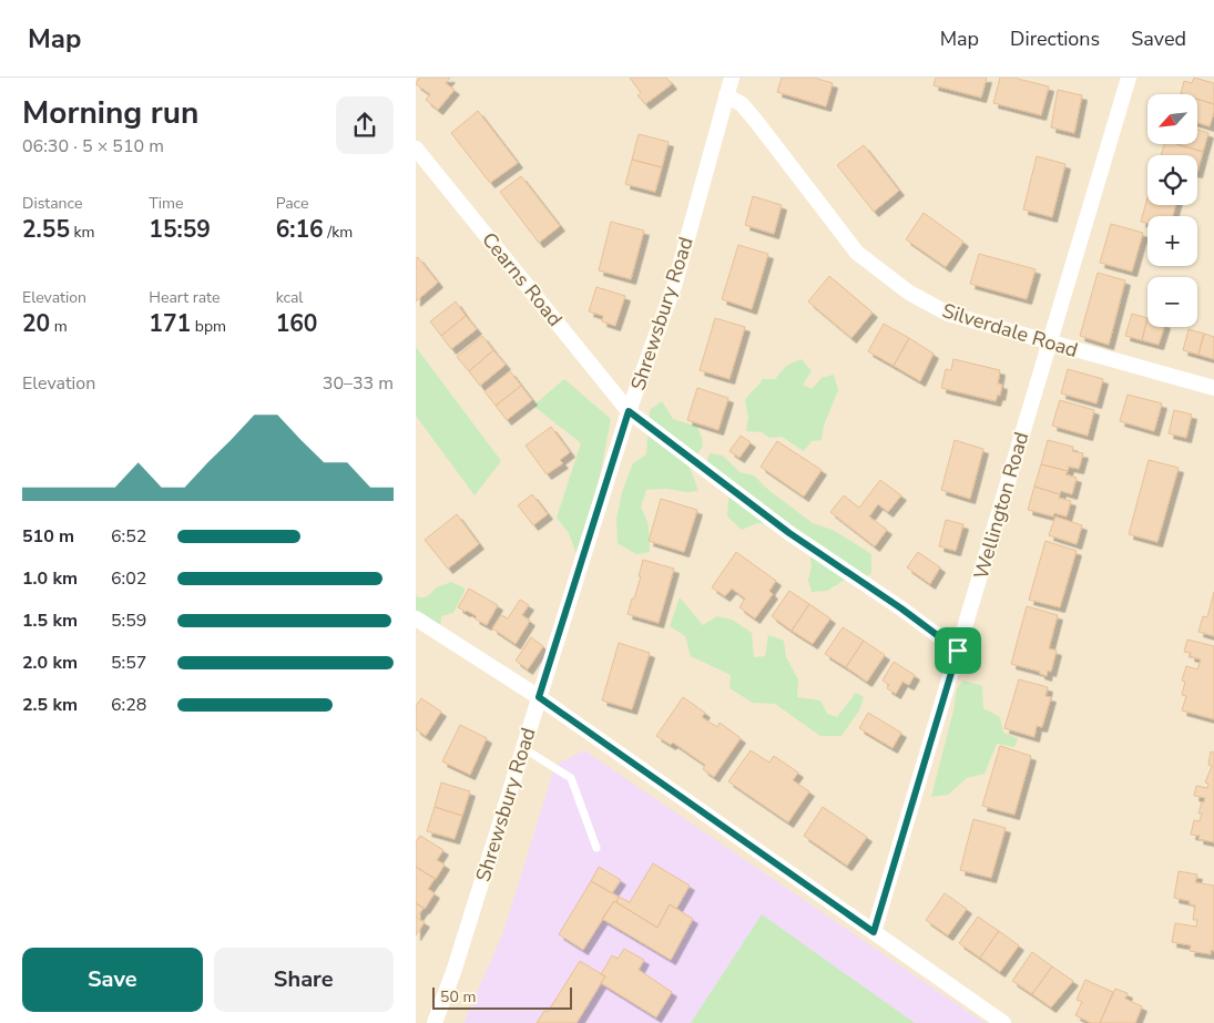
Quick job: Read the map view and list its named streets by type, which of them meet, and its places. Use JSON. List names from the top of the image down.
{
  "streets": {
    "street": [
      "Cearns Road",
      "Shrewsbury Road",
      "Silverdale Road",
      "Wellington Road"
    ]
  },
  "crossings": [
    ["Cearns Road", "Shrewsbury Road"],
    ["Cearns Road", "Wellington Road"],
    ["Shrewsbury Road", "Silverdale Road"],
    ["Silverdale Road", "Wellington Road"]
  ],
  "scale_bar": "50 m",
  "north": "bottom left",
  "page": {
    "header": "Map",
    "nav": ["Map", "Directions", "Saved"],
    "heading": ["Morning run", "06:30 · 5 × 510 m"],
    "map_buttons": ["+", "−"],
    "stats": [
      ["Distance", "2.55 km"],
      ["Time", "15:59"],
      ["Pace", "6:16 /km"],
      ["Elevation", "20 m"],
      ["Heart rate", "171 bpm"],
      ["kcal", "160"]
    ],
    "chart": ["Elevation", "30–33 m"],
    "list": [
      {
        "name": "510 m",
        "note": "6:52"
      },
      {
        "name": "1.0 km",
        "note": "6:02"
      },
      {
        "name": "1.5 km",
        "note": "5:59"
      },
      {
        "name": "2.0 km",
        "note": "5:57"
      },
      {
        "name": "2.5 km",
        "note": "6:28"
      }
    ],
    "buttons": ["Save", "Share"],
    "scale": "50 m"
  }
}
